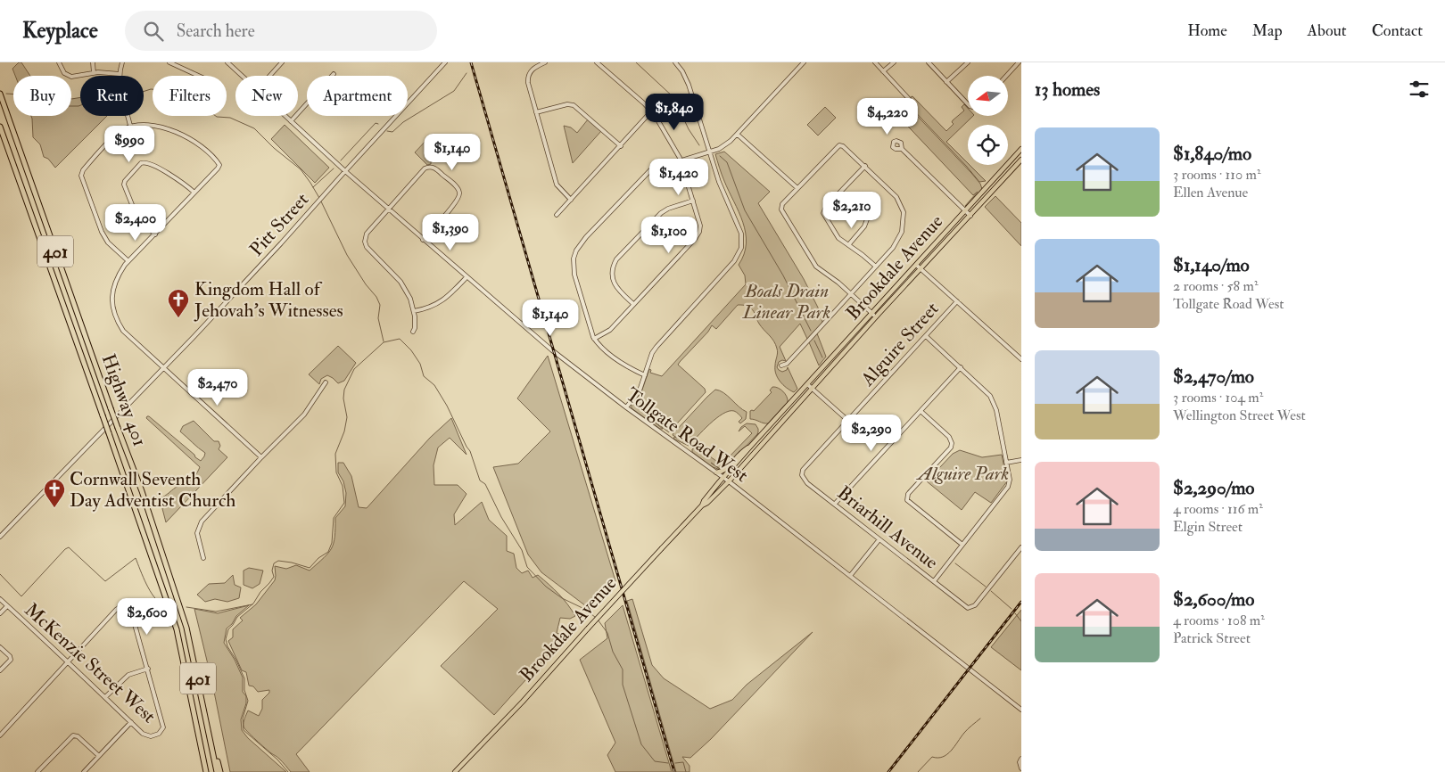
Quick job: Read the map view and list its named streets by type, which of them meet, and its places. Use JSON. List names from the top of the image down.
{
  "streets": {
    "highway": ["401", "Highway 401"],
    "main road": ["Brookdale Avenue"],
    "street": [
      "Pitt Street",
      "Alguire Street",
      "Tollgate Road West",
      "Briarhill Avenue",
      "McKenzie Street West"
    ]
  },
  "crossings": [
    ["Pitt Street", "Tollgate Road West"],
    ["Brookdale Avenue", "Tollgate Road West"],
    ["Alguire Street", "Briarhill Avenue"]
  ],
  "parks": ["Boals Drain Linear Park", "Alguire Park"],
  "places": {
    "church": ["Kingdom Hall of Jehovah's Witnesses", "Cornwall Seventh Day Adventist Church"]
  },
  "north": "left",
  "page": {
    "header": "Keyplace",
    "search": "Search here",
    "nav": [
      "Home",
      "Map",
      "About",
      "Contact"
    ],
    "heading": "13 homes",
    "chip": [
      "Buy",
      "Rent",
      "Filters",
      "New",
      "Apartment"
    ],
    "price": [
      "$1,840",
      "$4,220",
      "$990",
      "$1,140",
      "$1,420",
      "$2,210",
      "$2,400",
      "$1,390",
      "$1,100",
      "$1,140",
      "$2,470",
      "$2,290",
      "$2,600"
    ],
    "list": [
      {
        "name": "$1,840/mo",
        "note": "3 rooms · 110 m² · Ellen Avenue"
      },
      {
        "name": "$1,140/mo",
        "note": "2 rooms · 58 m² · Tollgate Road West"
      },
      {
        "name": "$2,470/mo",
        "note": "3 rooms · 104 m² · Wellington Street West"
      },
      {
        "name": "$2,290/mo",
        "note": "4 rooms · 116 m² · Elgin Street"
      },
      {
        "name": "$2,600/mo",
        "note": "4 rooms · 108 m² · Patrick Street"
      }
    ]
  }
}
